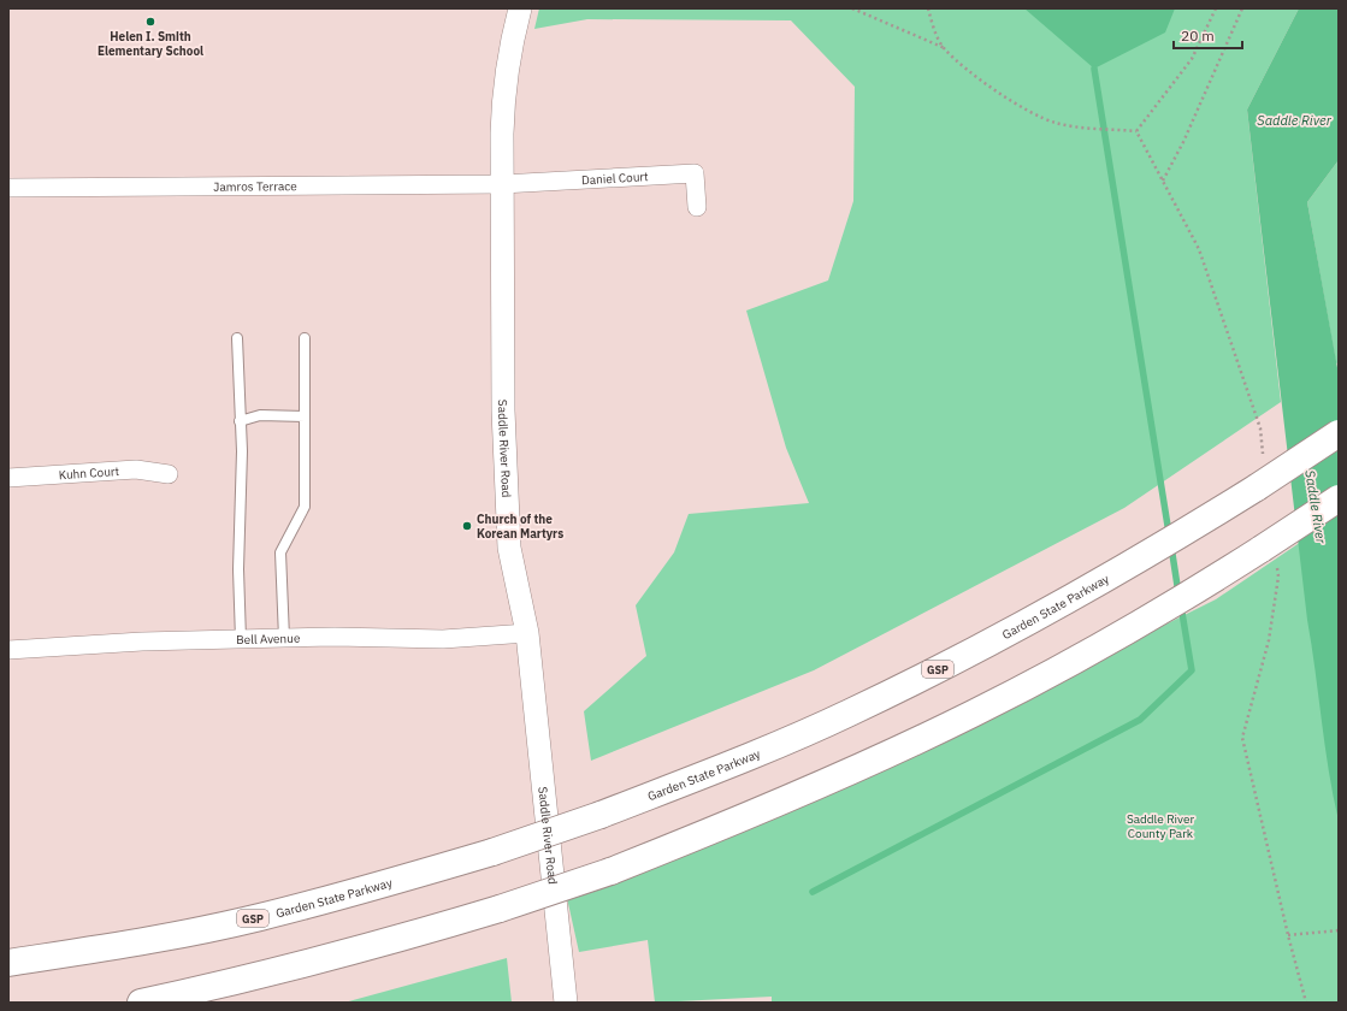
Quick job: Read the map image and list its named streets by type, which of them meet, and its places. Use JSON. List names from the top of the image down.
{
  "streets": {
    "highway": ["Garden State Parkway", "GSP"],
    "street": [
      "Daniel Court",
      "Jamros Terrace",
      "Saddle River Road",
      "Kuhn Court",
      "Bell Avenue"
    ]
  },
  "crossings": [
    ["Daniel Court", "Jamros Terrace"],
    ["Daniel Court", "Saddle River Road"],
    ["Jamros Terrace", "Saddle River Road"],
    ["Saddle River Road", "Bell Avenue"]
  ],
  "water": ["Saddle River"],
  "parks": ["Saddle River County Park"],
  "places": ["Helen I. Smith Elementary School", "Church of the Korean Martyrs"],
  "scale_bar": "20 m"
}
